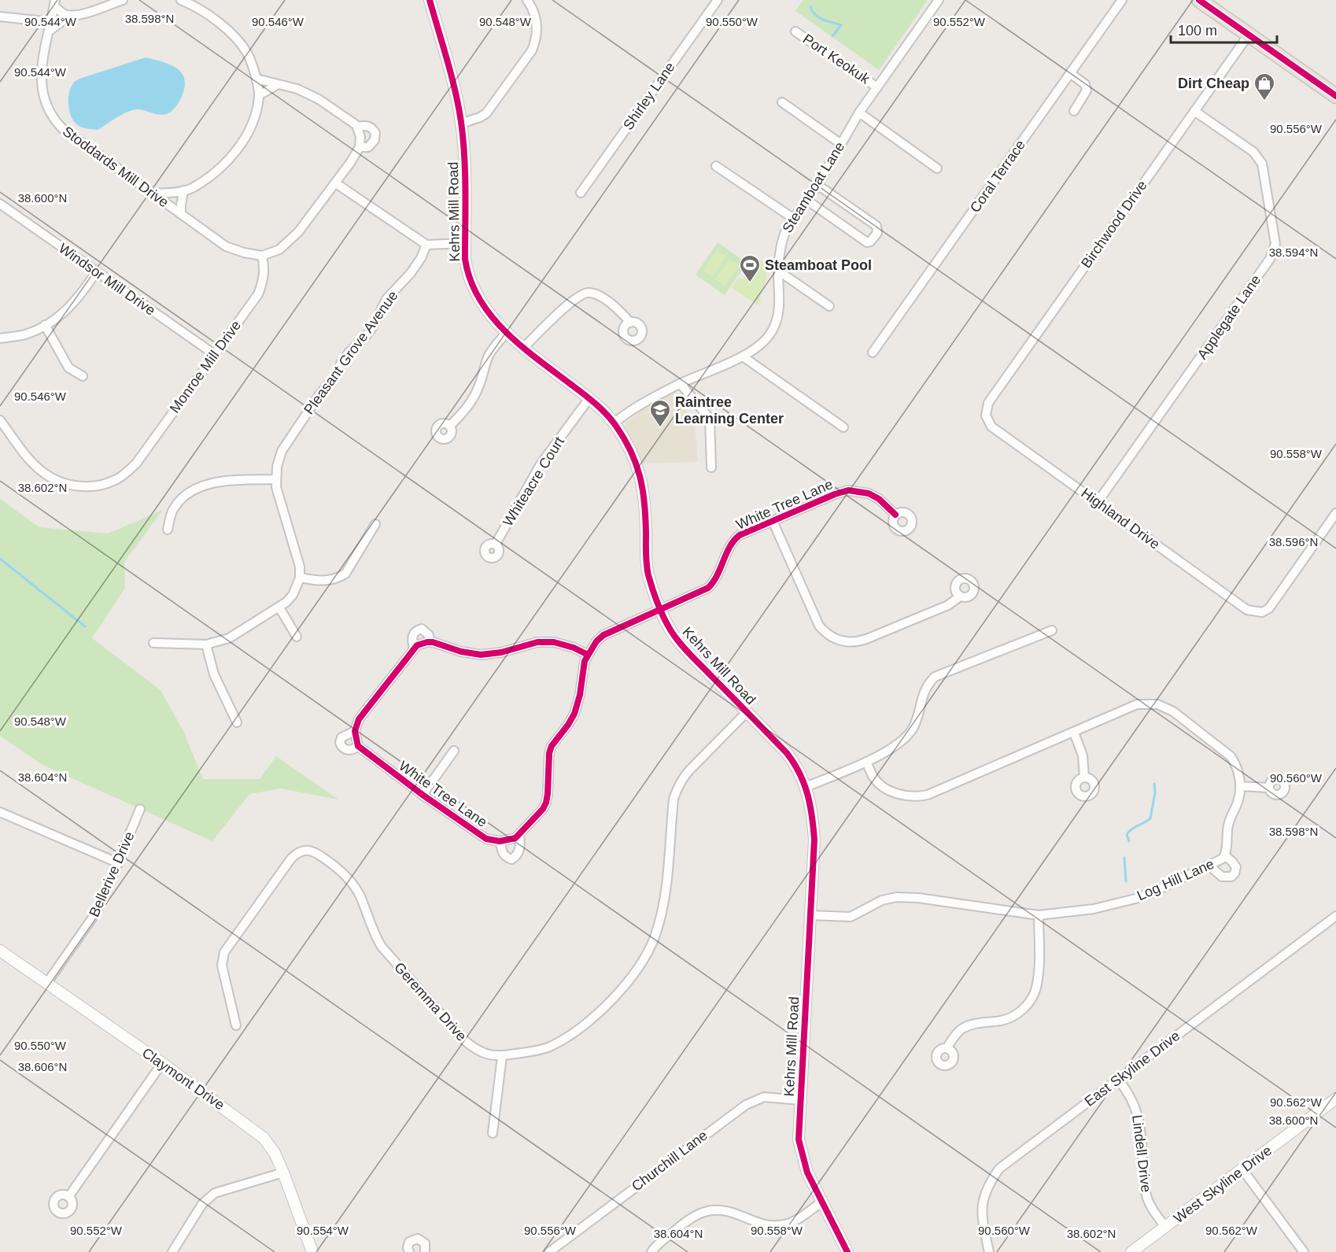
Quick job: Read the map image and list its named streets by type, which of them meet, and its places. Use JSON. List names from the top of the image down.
{
  "streets": {
    "street": [
      "Port Keokuk",
      "Shirley Lane",
      "Stoddards Mill Drive",
      "Coral Terrace",
      "Steamboat Lane",
      "Kehrs Mill Road",
      "Birchwood Drive",
      "Windsor Mill Drive",
      "Applegate Lane",
      "Pleasant Grove Avenue",
      "Monroe Mill Drive",
      "Whiteacre Court",
      "White Tree Lane",
      "Highland Drive",
      "Bellerive Drive",
      "Log Hill Lane",
      "Geremma Drive",
      "East Skyline Drive",
      "Claymont Drive",
      "Lindell Drive",
      "Churchill Lane",
      "West Skyline Drive"
    ]
  },
  "crossings": [
    ["Port Keokuk", "Steamboat Lane"],
    ["Stoddards Mill Drive", "Monroe Mill Drive"],
    ["Steamboat Lane", "Kehrs Mill Road"],
    ["Kehrs Mill Road", "Whiteacre Court"],
    ["Kehrs Mill Road", "White Tree Lane"],
    ["Kehrs Mill Road", "Log Hill Lane"],
    ["Kehrs Mill Road", "Geremma Drive"],
    ["Kehrs Mill Road", "Churchill Lane"],
    ["Birchwood Drive", "Applegate Lane"],
    ["Birchwood Drive", "Highland Drive"],
    ["Windsor Mill Drive", "Monroe Mill Drive"],
    ["Applegate Lane", "Highland Drive"],
    ["Bellerive Drive", "Claymont Drive"],
    ["East Skyline Drive", "Lindell Drive"],
    ["Lindell Drive", "West Skyline Drive"]
  ],
  "places": {
    "shop": ["Dirt Cheap"],
    "sports": ["Steamboat Pool"],
    "school or university": ["Raintree Learning Center"]
  },
  "scale_bar": "100 m",
  "coordinates": [
    "38.598°N",
    "90.544°W",
    "90.546°W",
    "90.548°W",
    "90.550°W",
    "90.552°W",
    "90.556°W",
    "38.600°N",
    "38.594°N",
    "90.558°W",
    "38.602°N",
    "38.596°N",
    "38.604°N",
    "90.560°W",
    "38.606°N",
    "90.562°W",
    "90.554°W"
  ]
}
